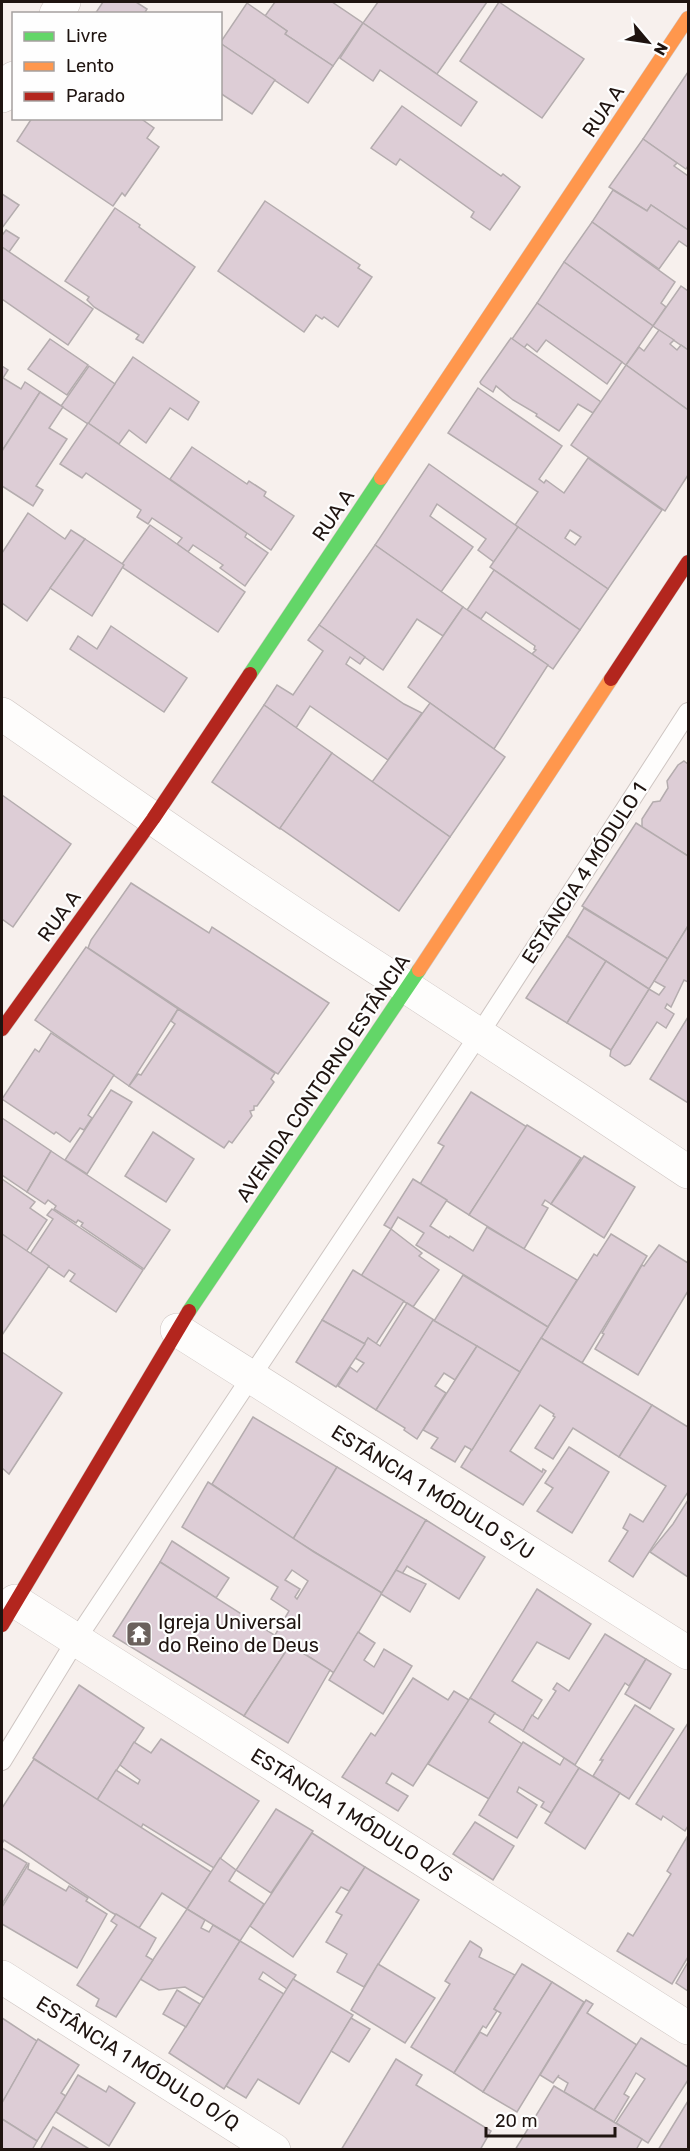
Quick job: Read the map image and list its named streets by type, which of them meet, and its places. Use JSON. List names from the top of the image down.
{
  "streets": {
    "street": [
      "RUA A",
      "AVENIDA CONTORNO ESTÂNCIA",
      "ESTÂNCIA 1 MÓDULO S/U",
      "ESTÂNCIA 1 MÓDULO Q/S",
      "ESTÂNCIA 1 MÓDULO O/Q"
    ],
    "lane": ["ESTÂNCIA 4 MÓDULO 1"]
  },
  "crossings": [
    ["ESTÂNCIA 4 MÓDULO 1", "ESTÂNCIA 1 MÓDULO S/U"],
    ["ESTÂNCIA 4 MÓDULO 1", "ESTÂNCIA 1 MÓDULO Q/S"],
    ["AVENIDA CONTORNO ESTÂNCIA", "ESTÂNCIA 1 MÓDULO S/U"],
    ["AVENIDA CONTORNO ESTÂNCIA", "ESTÂNCIA 1 MÓDULO Q/S"]
  ],
  "places": {
    "temple": ["Igreja Universal do Reino de Deus"]
  },
  "legend": ["Livre", "Lento", "Parado"],
  "scale_bar": "20 m",
  "north": "bottom right"
}
